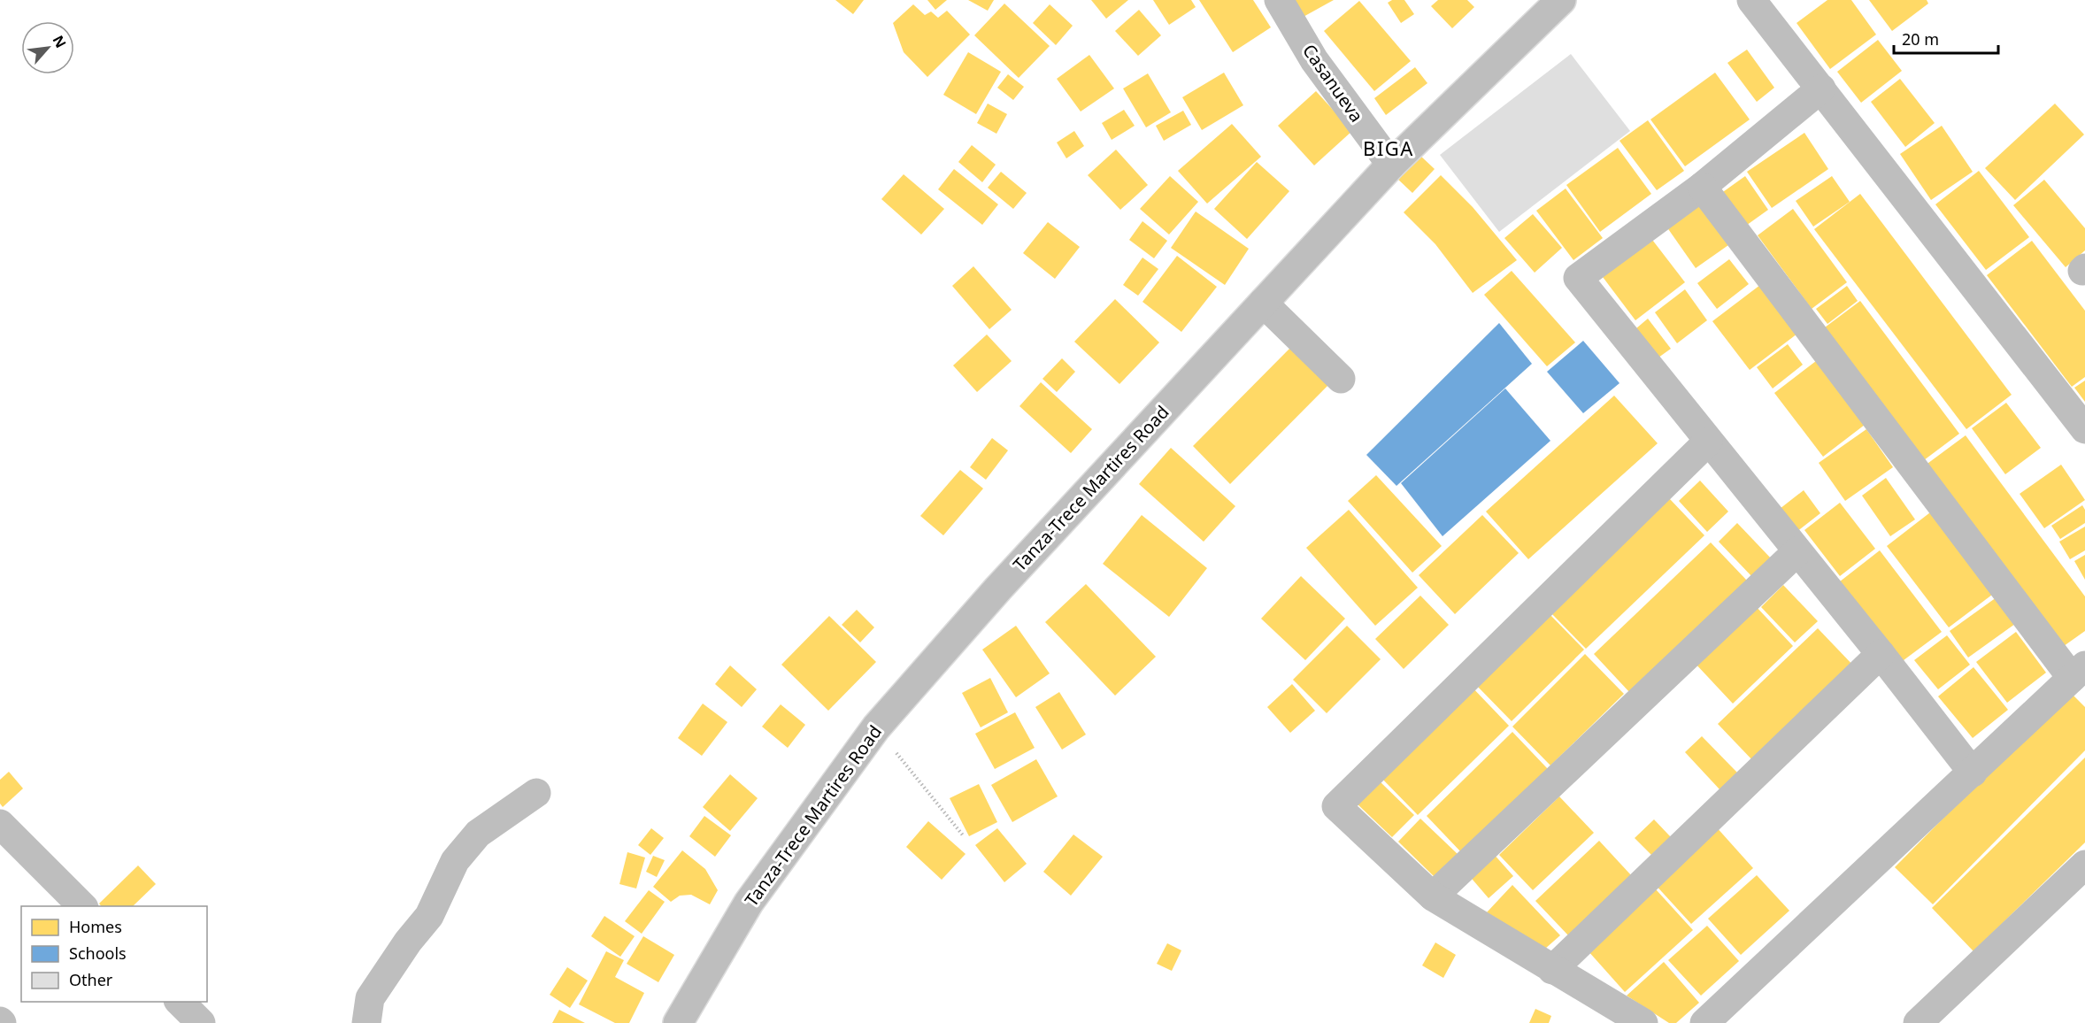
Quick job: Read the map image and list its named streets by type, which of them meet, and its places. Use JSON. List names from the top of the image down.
{
  "streets": {
    "street": ["Casanueva", "Tanza-Trece Martires Road"]
  },
  "crossings": [
    ["Casanueva", "Tanza-Trece Martires Road"]
  ],
  "districts": ["BIGA"],
  "legend": ["Homes", "Schools", "Other"],
  "scale_bar": "20 m",
  "north": "top right"
}
